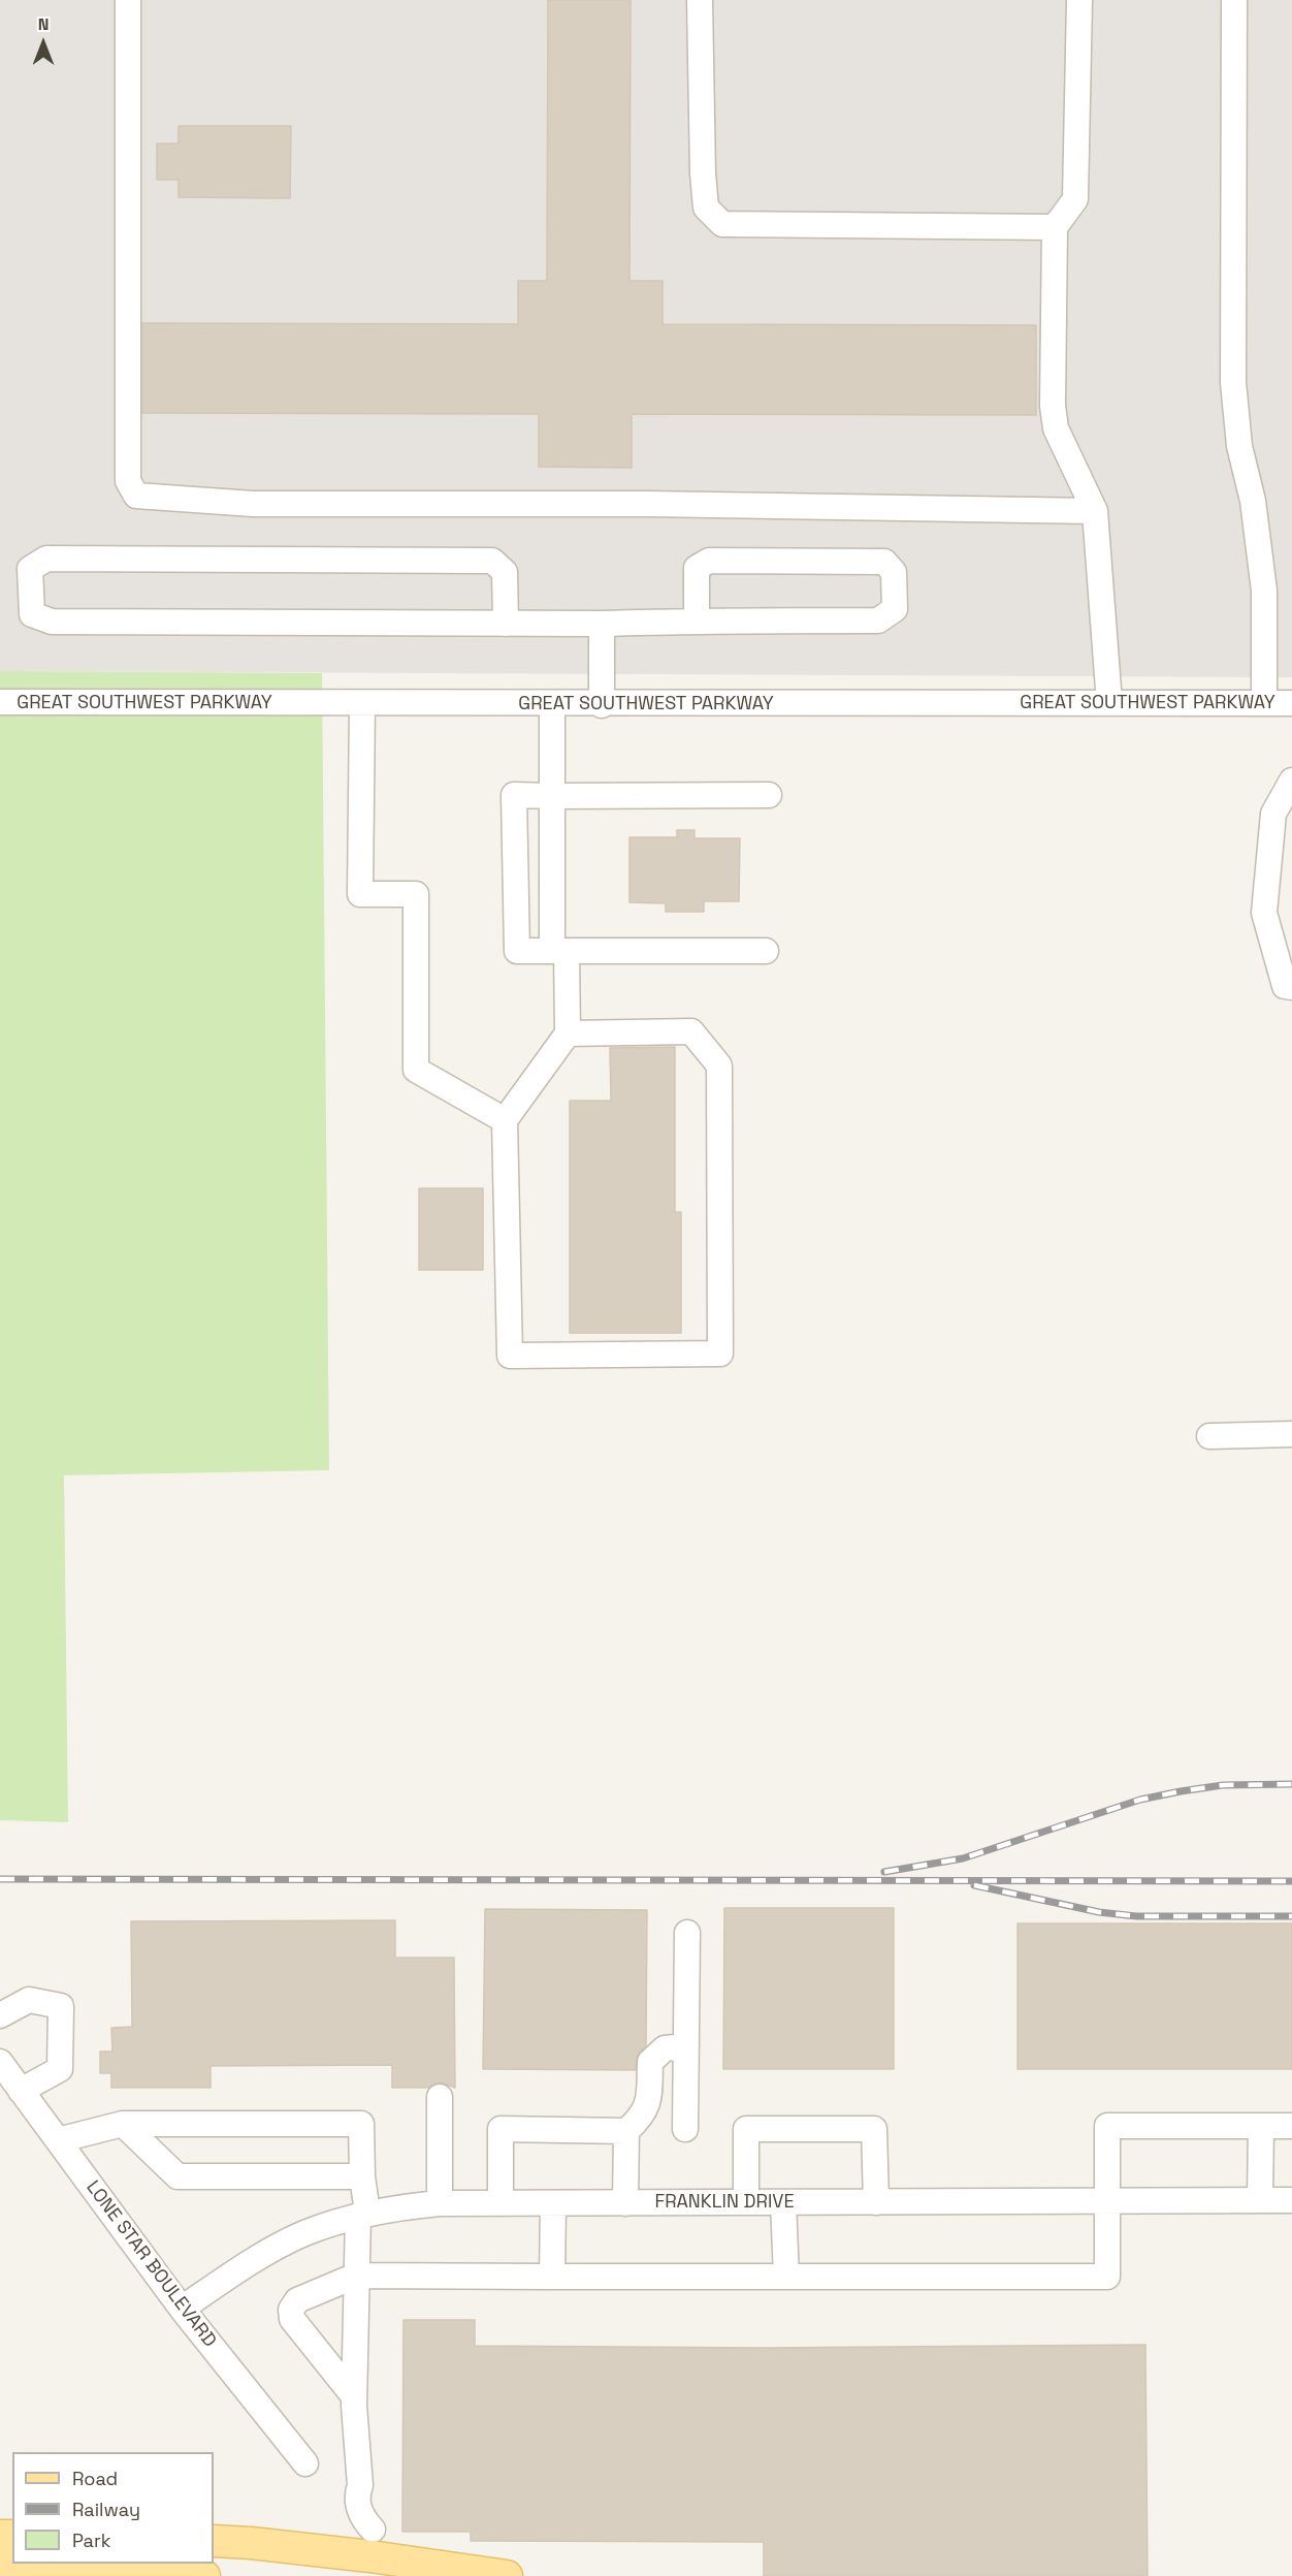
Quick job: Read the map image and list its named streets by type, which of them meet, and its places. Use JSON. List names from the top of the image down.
{
  "streets": {
    "street": ["GREAT SOUTHWEST PARKWAY", "FRANKLIN DRIVE", "LONE STAR BOULEVARD"]
  },
  "crossings": [
    ["FRANKLIN DRIVE", "LONE STAR BOULEVARD"]
  ],
  "legend": ["Road", "Railway", "Park"],
  "north": "top"
}
